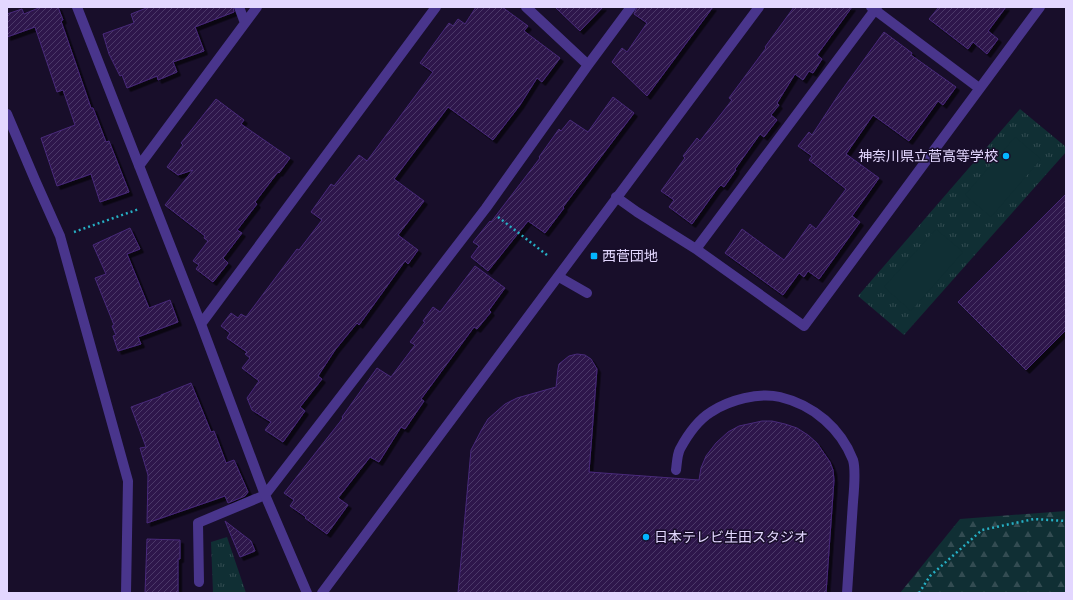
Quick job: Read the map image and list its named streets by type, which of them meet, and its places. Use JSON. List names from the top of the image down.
{
  "places": {
    "other": ["神奈川県立菅高等学校", "日本テレビ生田スタジオ"],
    "transit": ["西菅団地"]
  }
}
